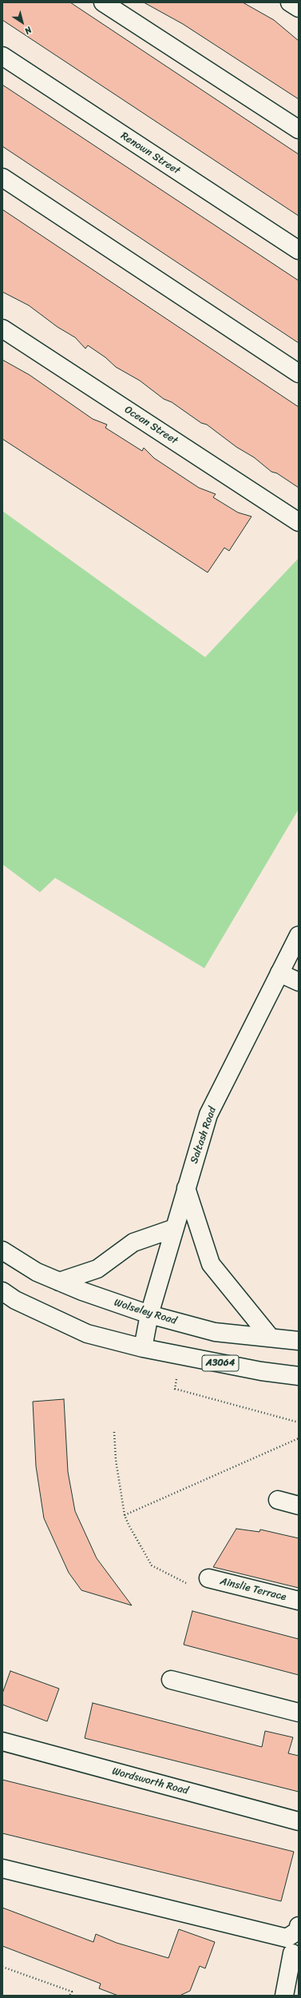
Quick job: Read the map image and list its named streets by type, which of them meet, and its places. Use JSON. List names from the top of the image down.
{
  "streets": {
    "main road": [
      "Renown Street",
      "Ocean Street",
      "Saltash Road",
      "Wolseley Road",
      "A3064",
      "Ainslie Terrace",
      "Wordsworth Road"
    ]
  },
  "crossings": [
    ["Saltash Road", "Wolseley Road"],
    ["Saltash Road", "A3064"]
  ],
  "north": "bottom right"
}
